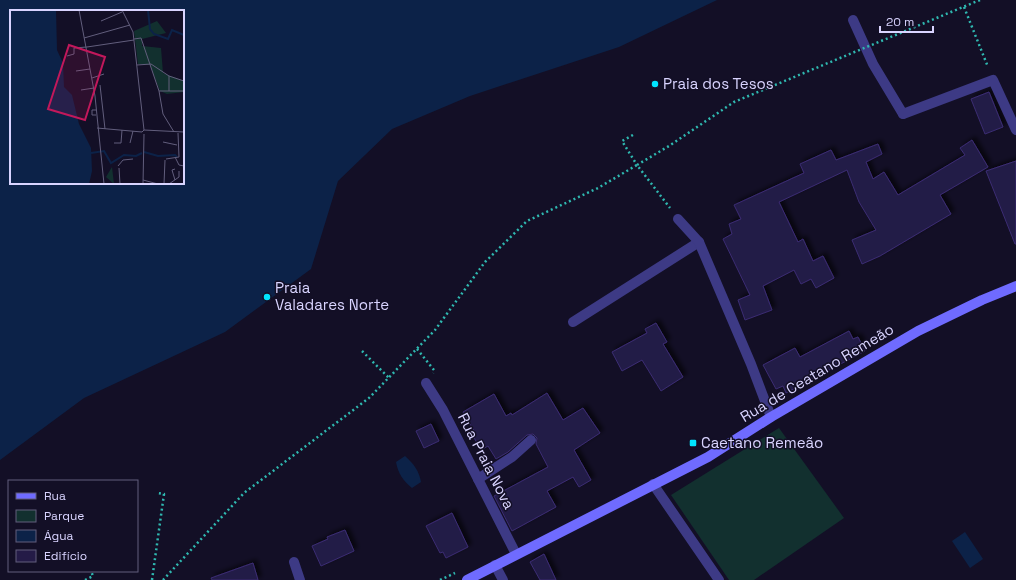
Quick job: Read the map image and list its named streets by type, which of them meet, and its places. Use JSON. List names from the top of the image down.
{
  "streets": {
    "main road": ["Rua de Ceatano Remeão"],
    "street": ["Rua Praia Nova"]
  },
  "crossings": [
    ["Rua de Ceatano Remeão", "Rua Praia Nova"]
  ],
  "places": {
    "other": ["Praia dos Tesos", "Praia Valadares Norte"],
    "transit": ["Caetano Remeão"]
  },
  "legend": [
    "Rua",
    "Parque",
    "Água",
    "Edifício"
  ],
  "scale_bar": "20 m"
}
